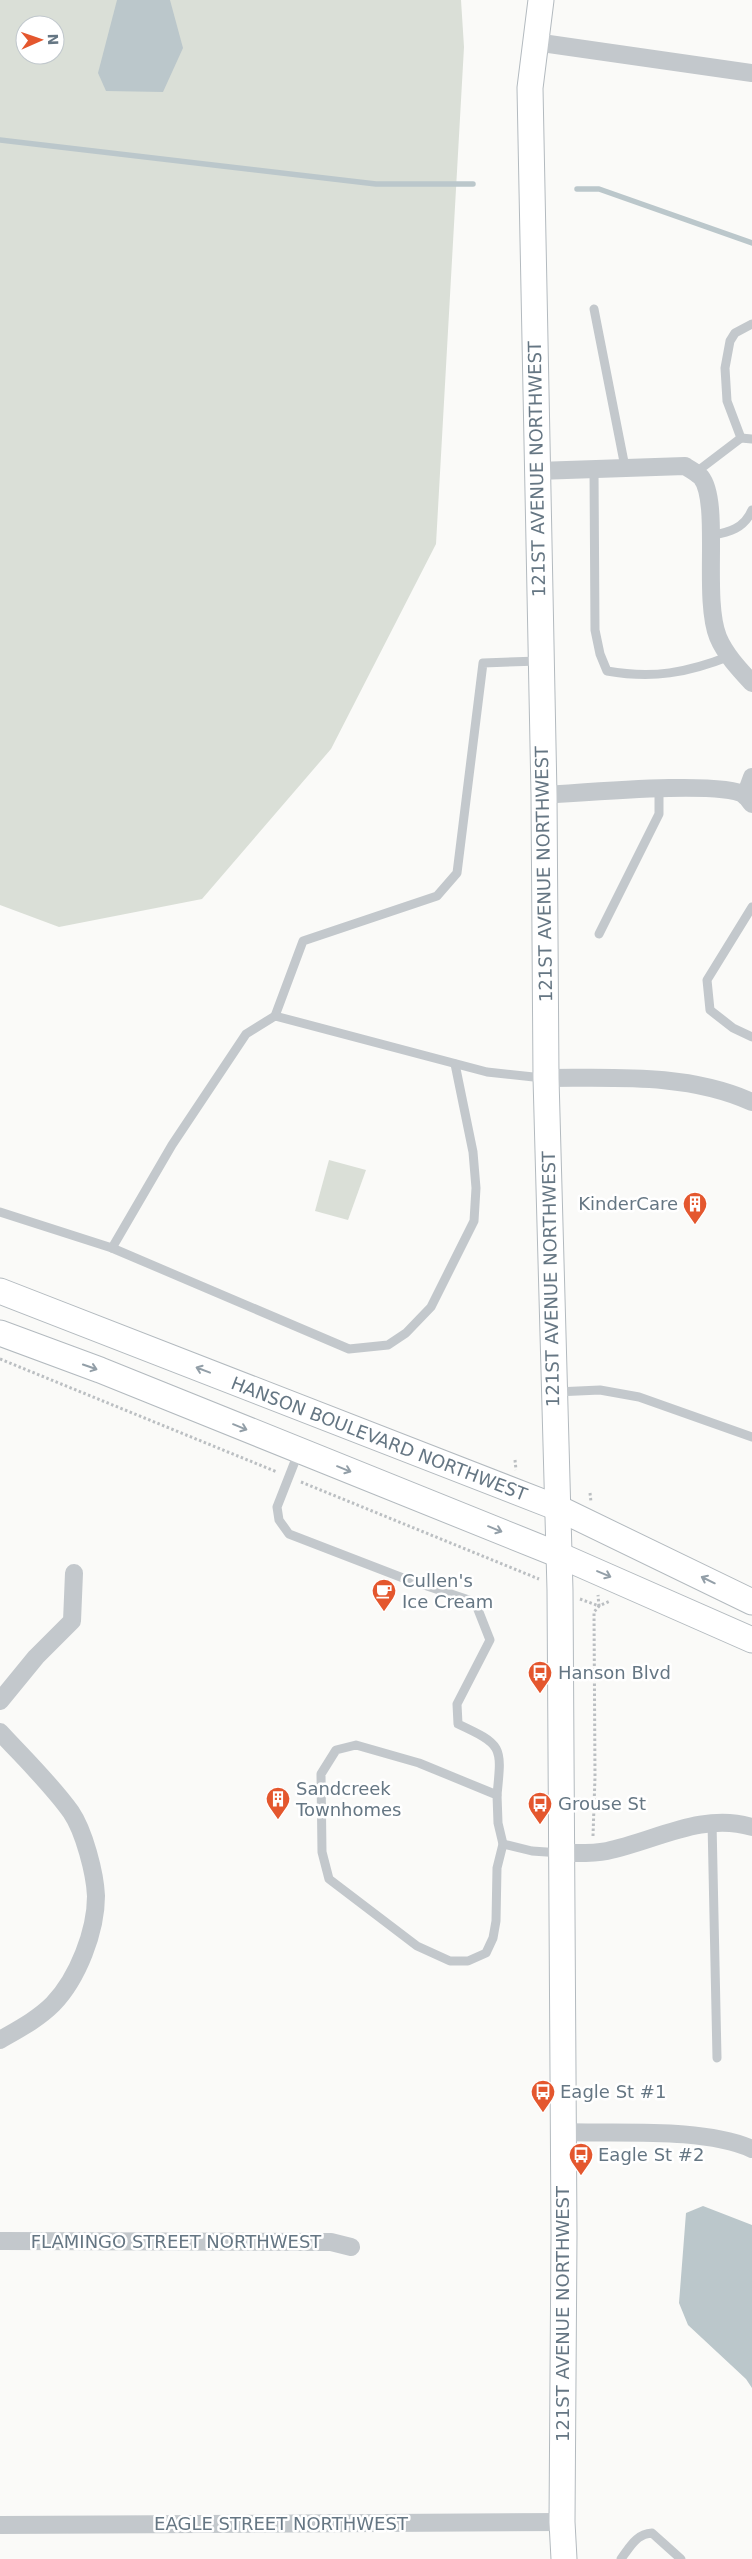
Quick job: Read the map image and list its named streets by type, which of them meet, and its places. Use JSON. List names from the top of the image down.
{
  "streets": {
    "street": [
      "121ST AVENUE NORTHWEST",
      "HANSON BOULEVARD NORTHWEST",
      "FLAMINGO STREET NORTHWEST",
      "EAGLE STREET NORTHWEST"
    ]
  },
  "crossings": [
    ["121ST AVENUE NORTHWEST", "HANSON BOULEVARD NORTHWEST"],
    ["121ST AVENUE NORTHWEST", "EAGLE STREET NORTHWEST"]
  ],
  "places": {
    "building": ["KinderCare", "Sandcreek Townhomes"],
    "cafe": ["Cullen's Ice Cream"],
    "bus stop": [
      "Hanson Blvd",
      "Grouse St",
      "Eagle St #1",
      "Eagle St #2"
    ]
  },
  "north": "right"
}
